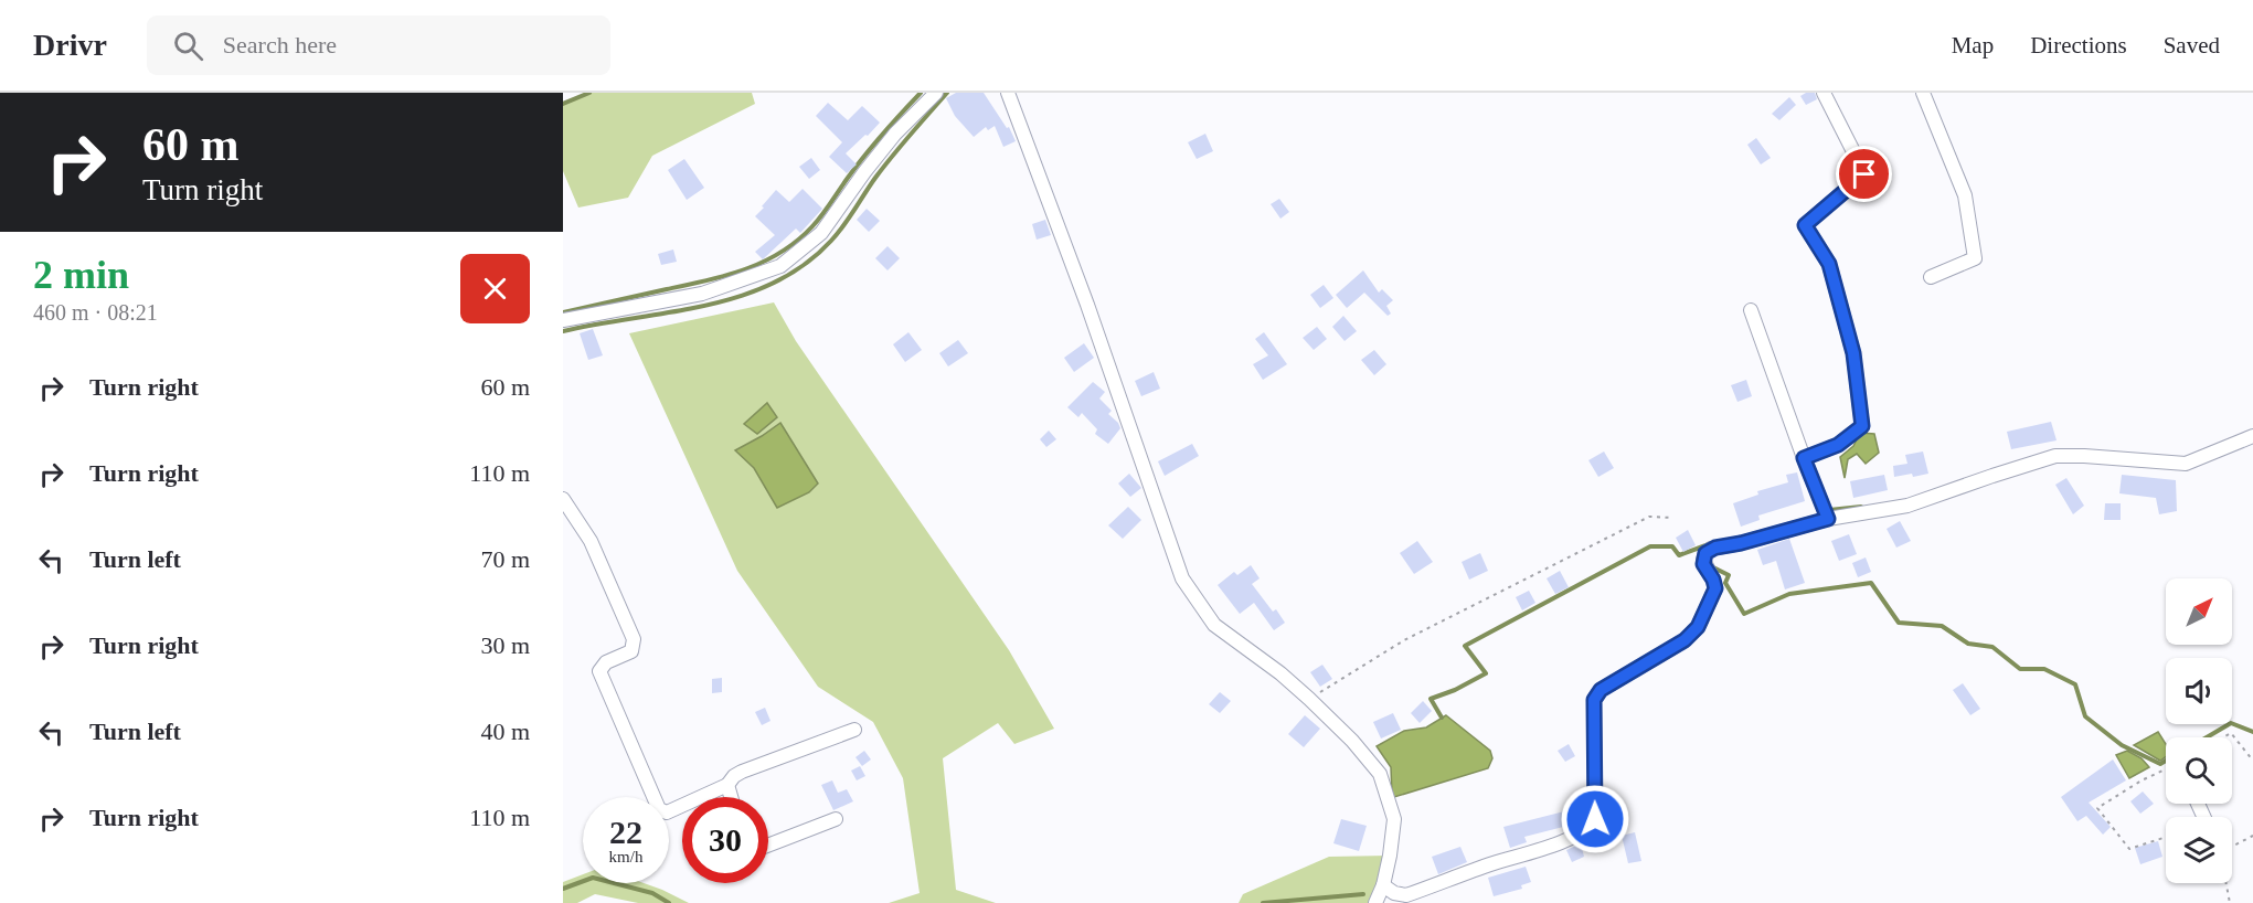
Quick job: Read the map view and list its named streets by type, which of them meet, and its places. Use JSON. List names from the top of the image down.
{
  "north": "top right",
  "page": {
    "header": "Drivr",
    "search": "Search here",
    "nav": ["Map", "Directions", "Saved"],
    "turn": ["60 m", "Turn right"],
    "heading": ["2 min", "460 m · 08:21"],
    "list": [
      {
        "name": "Turn right",
        "value": "60 m"
      },
      {
        "name": "Turn right",
        "value": "110 m"
      },
      {
        "name": "Turn left",
        "value": "70 m"
      },
      {
        "name": "Turn right",
        "value": "30 m"
      },
      {
        "name": "Turn left",
        "value": "40 m"
      },
      {
        "name": "Turn right",
        "value": "110 m"
      }
    ],
    "speed": "22 km/h",
    "limit": "30"
  }
}
